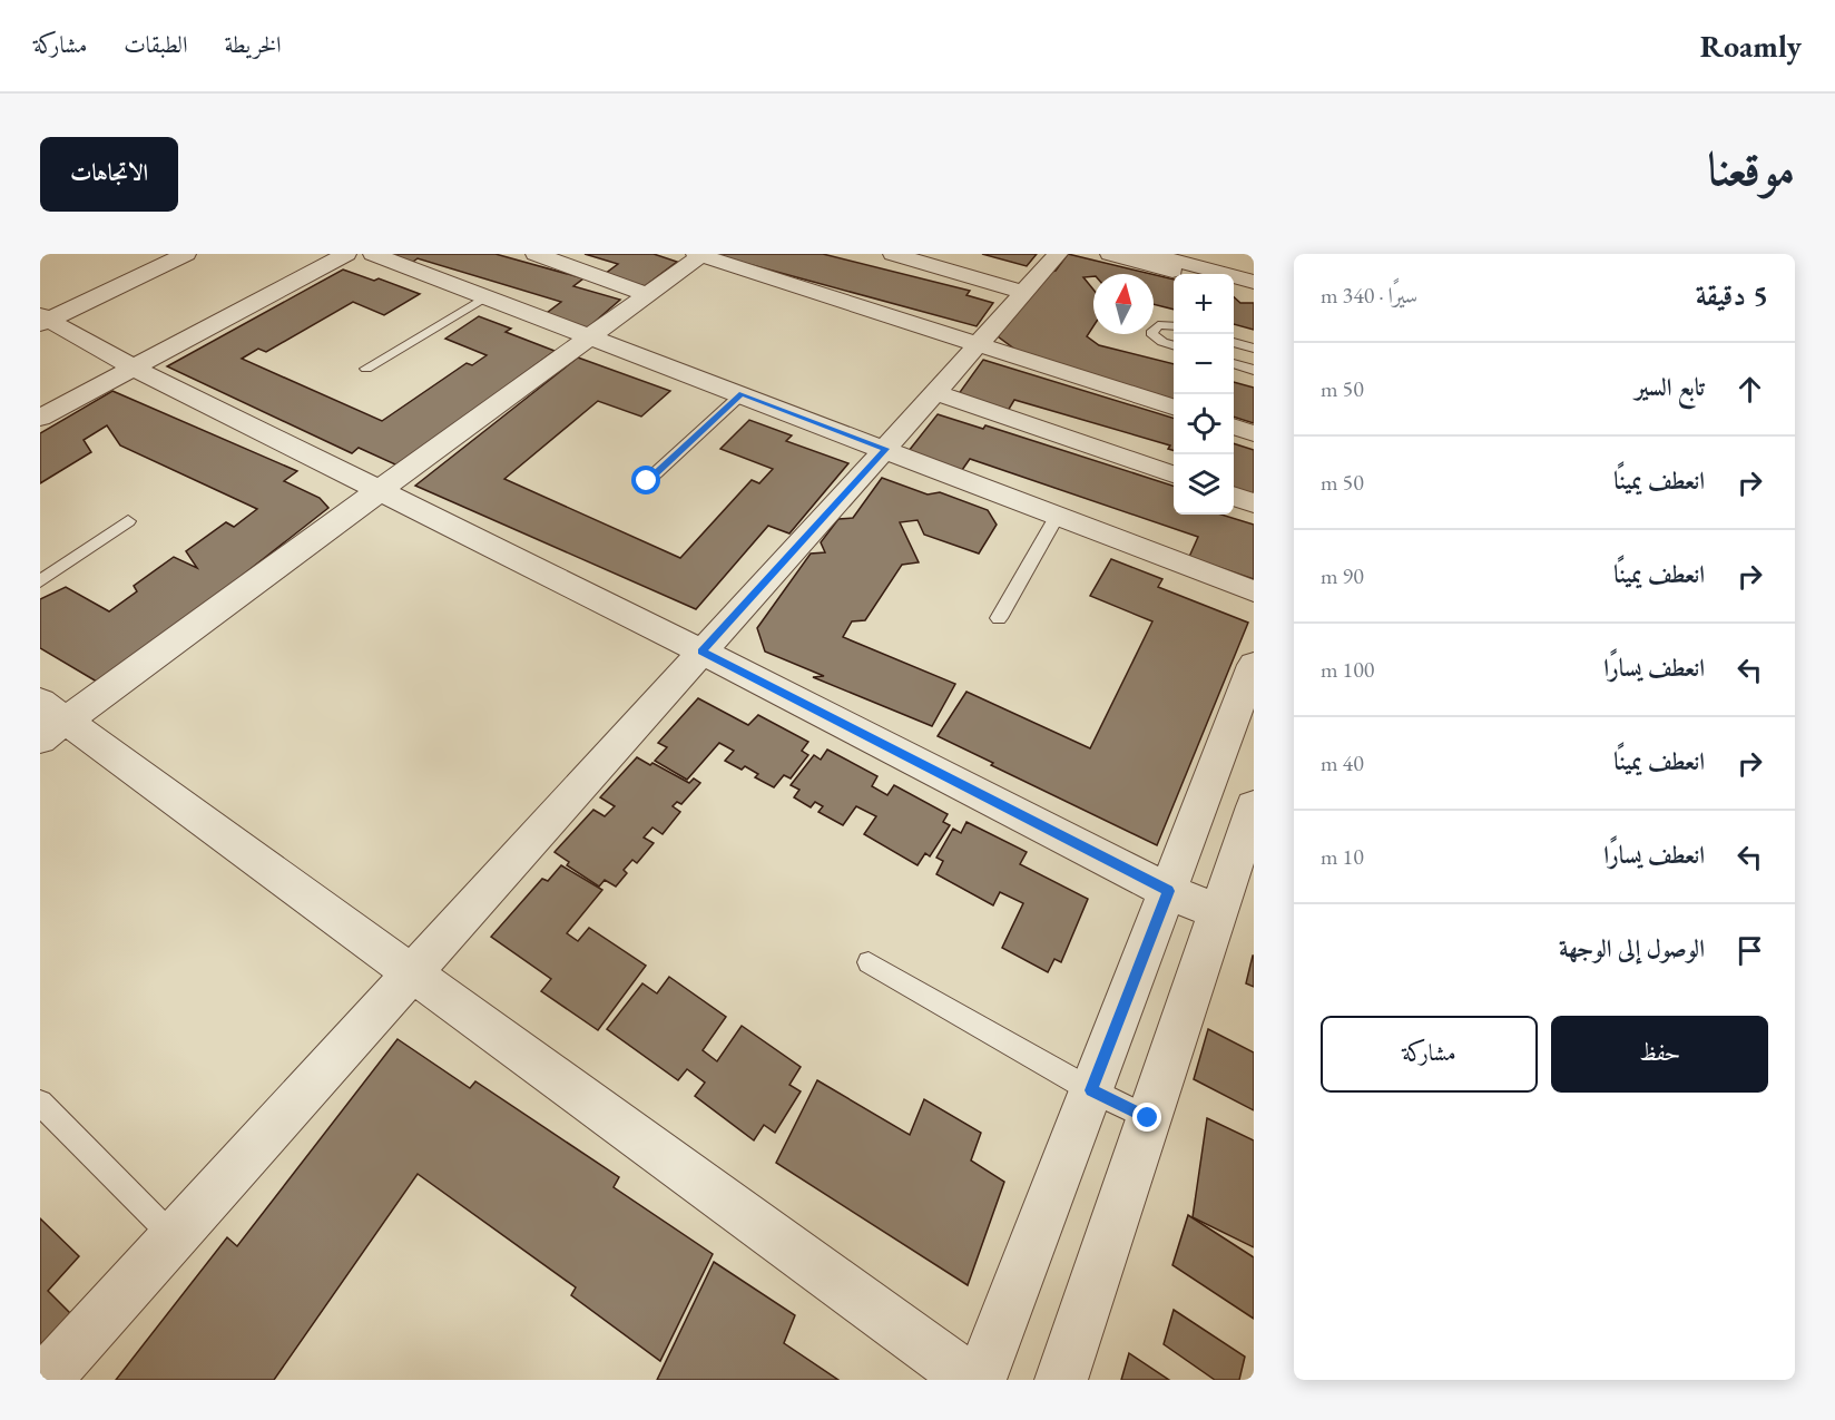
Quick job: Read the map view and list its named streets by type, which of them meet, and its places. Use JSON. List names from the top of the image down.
{
  "north": "top",
  "page": {
    "header": "Roamly",
    "nav": ["الخريطة", "الطبقات", "مشاركة"],
    "title": "موقعنا",
    "buttons": [
      "الاتجاهات",
      ["حفظ", "مشاركة"]
    ],
    "heading": ["5 دقيقة", "سيرًا · 340 m"],
    "map_buttons": ["+", "−"],
    "list": [
      ["تابع السير", "50 m"],
      ["انعطف يمينًا", "50 m"],
      ["انعطف يمينًا", "90 m"],
      ["انعطف يسارًا", "100 m"],
      ["انعطف يمينًا", "40 m"],
      ["انعطف يسارًا", "10 m"],
      "الوصول إلى الوجهة"
    ]
  }
}
